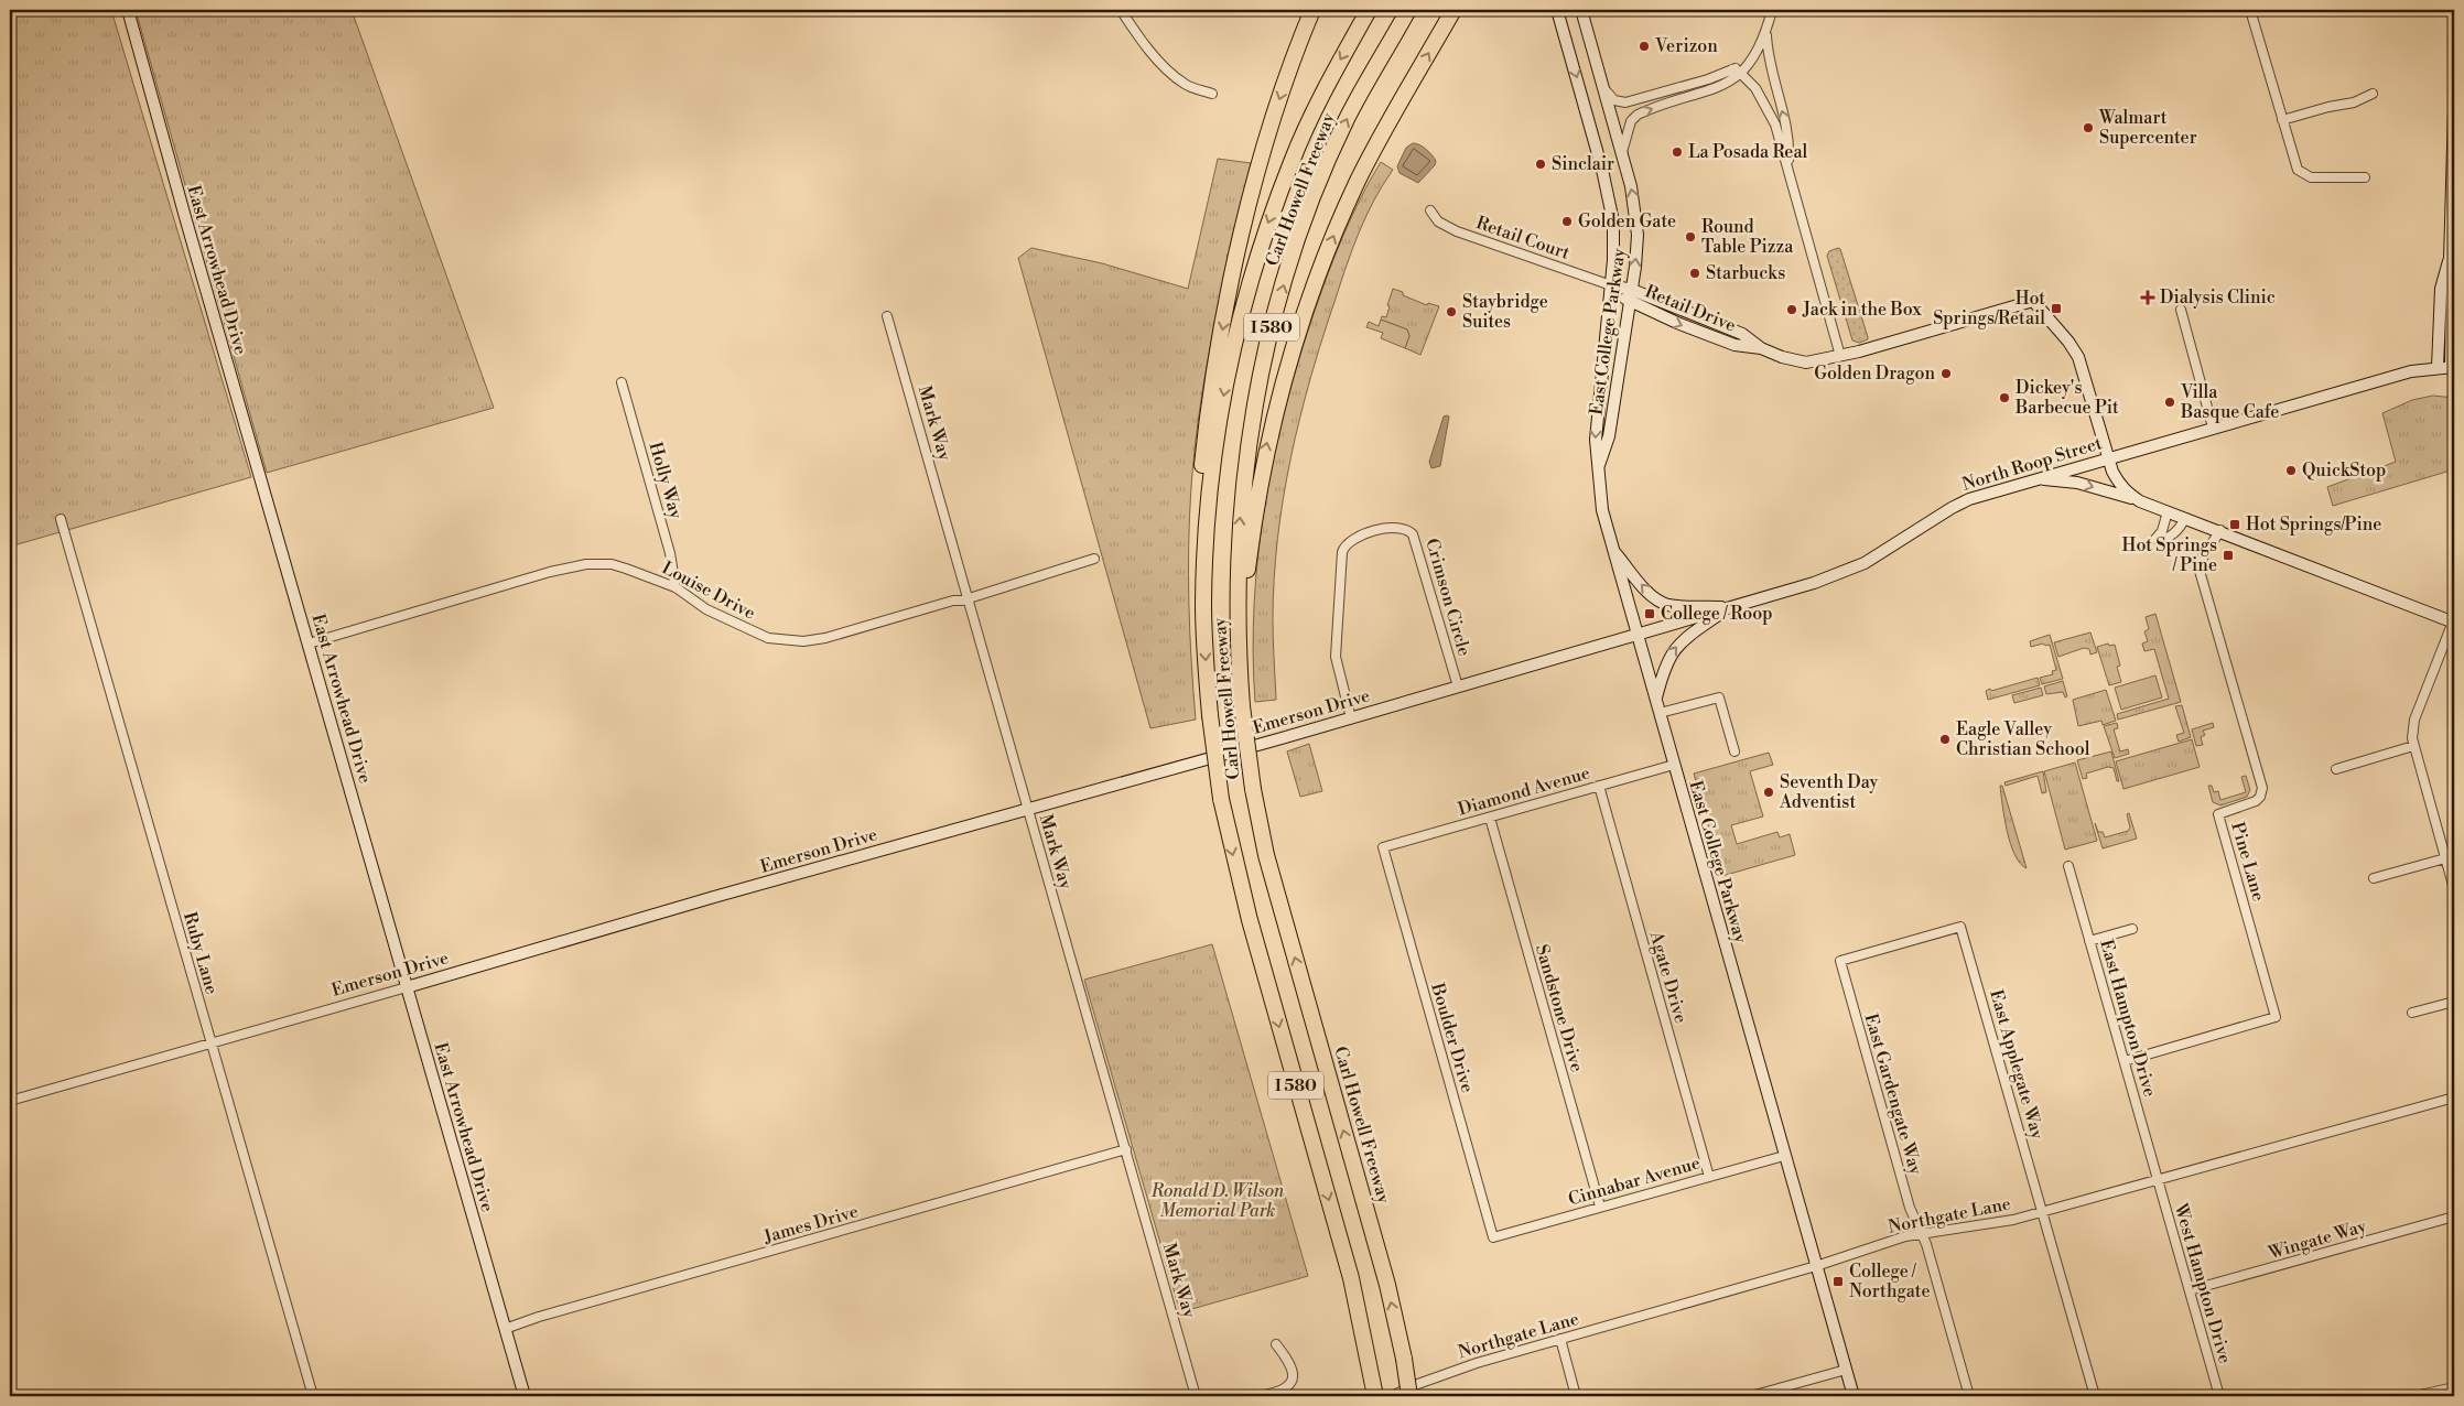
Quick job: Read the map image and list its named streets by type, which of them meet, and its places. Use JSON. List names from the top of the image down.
{
  "streets": {
    "highway": ["Carl Howell Freeway", "I 580"],
    "street": [
      "Retail Court",
      "East Arrowhead Drive",
      "Retail Drive",
      "East College Parkway",
      "Mark Way",
      "North Roop Street",
      "Holly Way",
      "Louise Drive",
      "Crimson Circle",
      "Emerson Drive",
      "Diamond Avenue",
      "Pine Lane",
      "Ruby Lane",
      "Agate Drive",
      "Sandstone Drive",
      "East Hampton Drive",
      "Boulder Drive",
      "East Applegate Way",
      "East Gardengate Way",
      "Cinnabar Avenue",
      "Northgate Lane",
      "James Drive",
      "Wingate Way",
      "West Hampton Drive"
    ]
  },
  "crossings": [
    ["Retail Court", "Retail Drive"],
    ["Retail Court", "East College Parkway"],
    ["East Arrowhead Drive", "Louise Drive"],
    ["East Arrowhead Drive", "Emerson Drive"],
    ["East Arrowhead Drive", "James Drive"],
    ["Retail Drive", "East College Parkway"],
    ["Retail Drive", "North Roop Street"],
    ["East College Parkway", "North Roop Street"],
    ["East College Parkway", "Emerson Drive"],
    ["East College Parkway", "Diamond Avenue"],
    ["East College Parkway", "Cinnabar Avenue"],
    ["East College Parkway", "Northgate Lane"],
    ["Mark Way", "Louise Drive"],
    ["Mark Way", "Emerson Drive"],
    ["Mark Way", "James Drive"],
    ["North Roop Street", "Emerson Drive"],
    ["Holly Way", "Louise Drive"],
    ["Crimson Circle", "Emerson Drive"],
    ["Emerson Drive", "Ruby Lane"],
    ["Diamond Avenue", "Agate Drive"],
    ["Diamond Avenue", "Sandstone Drive"],
    ["Diamond Avenue", "Boulder Drive"],
    ["Pine Lane", "East Hampton Drive"],
    ["Agate Drive", "Cinnabar Avenue"],
    ["Sandstone Drive", "Cinnabar Avenue"],
    ["East Hampton Drive", "Northgate Lane"],
    ["East Hampton Drive", "West Hampton Drive"],
    ["Boulder Drive", "Cinnabar Avenue"],
    ["East Applegate Way", "East Gardengate Way"],
    ["East Applegate Way", "Northgate Lane"],
    ["East Gardengate Way", "Northgate Lane"],
    ["Northgate Lane", "West Hampton Drive"],
    ["Wingate Way", "West Hampton Drive"]
  ],
  "parks": ["Ronald D. Wilson Memorial Park"],
  "places": {
    "other": [
      "Verizon",
      "Walmart Supercenter",
      "La Posada Real",
      "Sinclair",
      "Golden Gate",
      "Round Table Pizza",
      "Starbucks",
      "Jack in the Box",
      "Staybridge Suites",
      "Golden Dragon",
      "Dickey's Barbecue Pit",
      "Villa Basque Cafe",
      "QuickStop",
      "Eagle Valley Christian School",
      "Seventh Day Adventist"
    ],
    "health": ["Dialysis Clinic"],
    "transit": [
      "Hot Springs/Retail",
      "Hot Springs/Pine",
      "Hot Springs / Pine",
      "College / Roop",
      "College / Northgate"
    ]
  }
}
